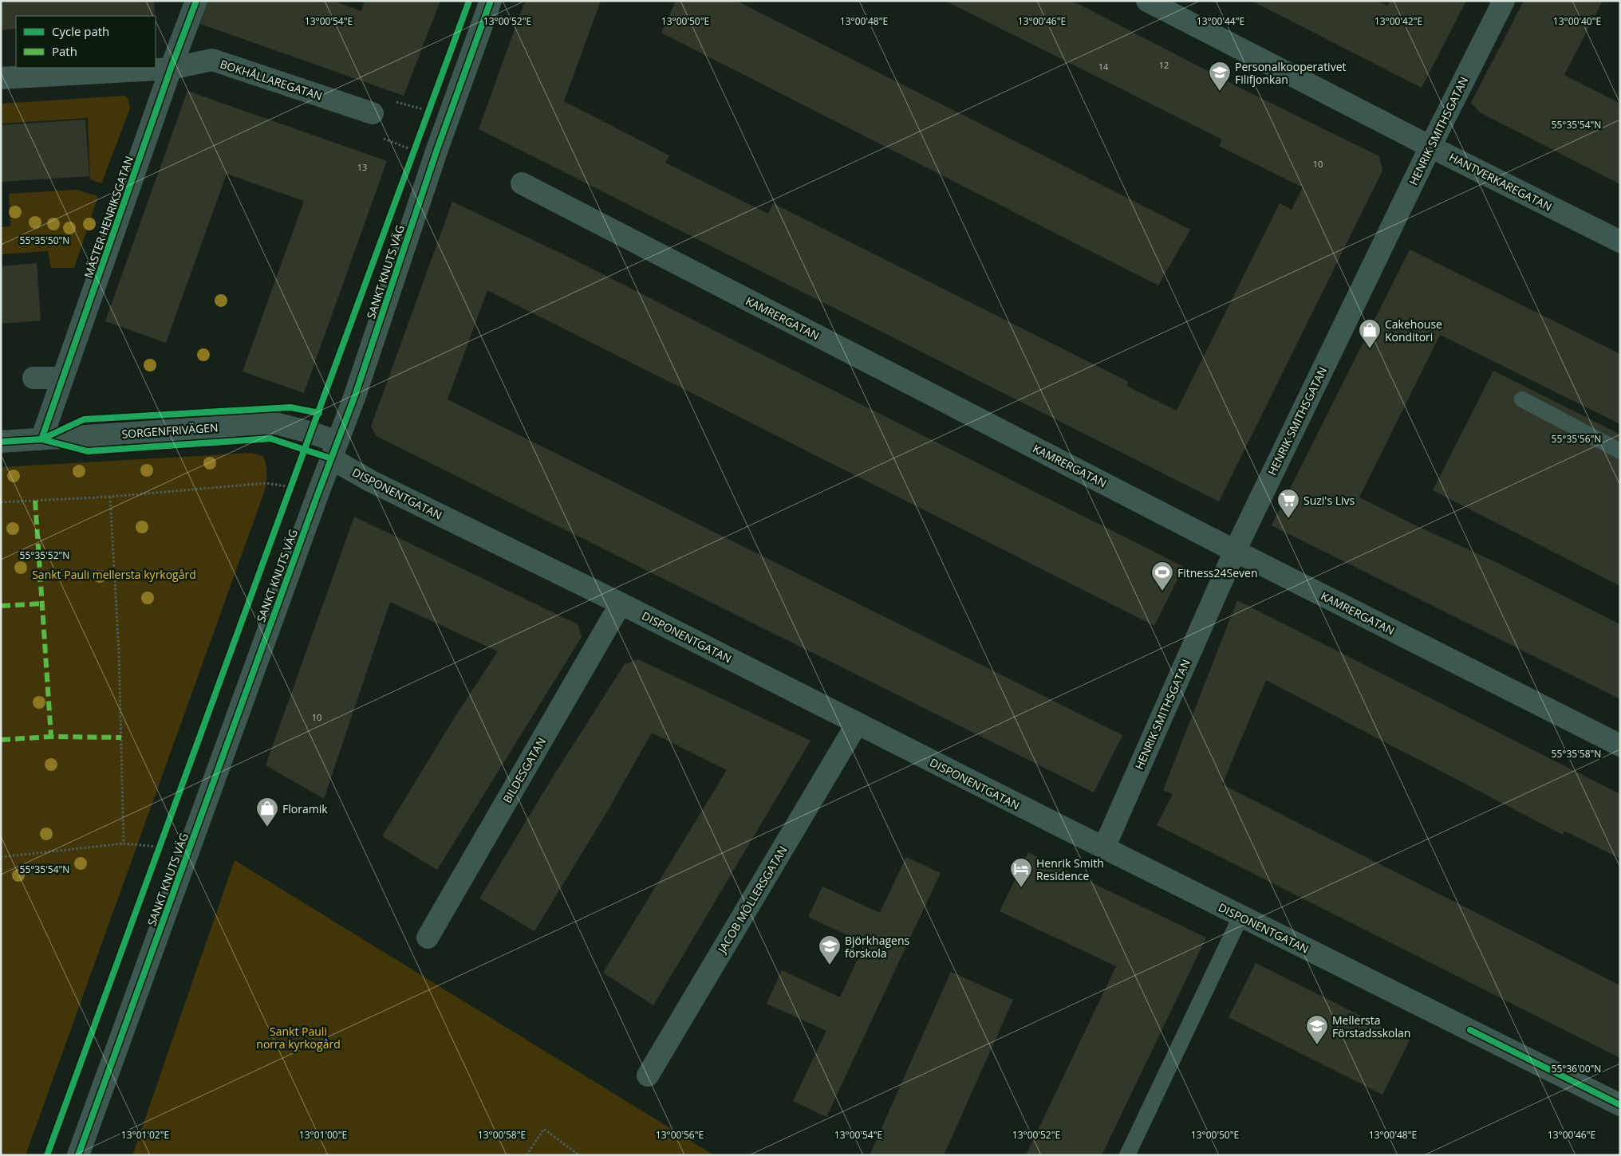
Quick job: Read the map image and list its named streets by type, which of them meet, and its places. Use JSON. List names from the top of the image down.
{
  "streets": {
    "street": [
      "BOKHÅLLAREGATAN",
      "HENRIK SMITHSGATAN",
      "HANTVERKAREGATAN",
      "MÄSTER HENRIKSGATAN",
      "SANKT KNUTS VÄG",
      "KAMRERGATAN",
      "SORGENFRIVÄGEN",
      "DISPONENTGATAN",
      "BILDESGATAN",
      "JACOB MÖLLERSGATAN"
    ]
  },
  "crossings": [
    ["BOKHÅLLAREGATAN", "MÄSTER HENRIKSGATAN"],
    ["HENRIK SMITHSGATAN", "HANTVERKAREGATAN"],
    ["HENRIK SMITHSGATAN", "KAMRERGATAN"],
    ["HENRIK SMITHSGATAN", "DISPONENTGATAN"],
    ["MÄSTER HENRIKSGATAN", "SORGENFRIVÄGEN"],
    ["SANKT KNUTS VÄG", "SORGENFRIVÄGEN"],
    ["SANKT KNUTS VÄG", "DISPONENTGATAN"],
    ["SORGENFRIVÄGEN", "DISPONENTGATAN"],
    ["DISPONENTGATAN", "BILDESGATAN"],
    ["DISPONENTGATAN", "JACOB MÖLLERSGATAN"]
  ],
  "parks": ["Sankt Pauli mellersta kyrkogård", "Sankt Pauli norra kyrkogård"],
  "places": {
    "school or university": ["Personalkooperativet Filifjonkan", "Björkhagens förskola", "Mellersta Förstadsskolan"],
    "shop": ["Cakehouse Konditori", "Floramik"],
    "supermarket": ["Suzi's Livs"],
    "sports": ["Fitness24Seven"],
    "hotel": ["Henrik Smith Residence"]
  },
  "house_numbers": [
    "12",
    "14",
    "10",
    "13",
    "10"
  ],
  "legend": ["Cycle path", "Path"],
  "coordinates": [
    "13°00'54\"E",
    "13°00'52\"E",
    "13°00'50\"E",
    "13°00'48\"E",
    "13°00'46\"E",
    "13°00'44\"E",
    "13°00'42\"E",
    "13°00'40\"E",
    "55°35'54\"N",
    "55°35'50\"N",
    "55°35'56\"N",
    "55°35'52\"N",
    "55°35'58\"N",
    "55°36'00\"N",
    "13°01'02\"E",
    "13°01'00\"E",
    "13°00'58\"E",
    "13°00'56\"E"
  ]
}
